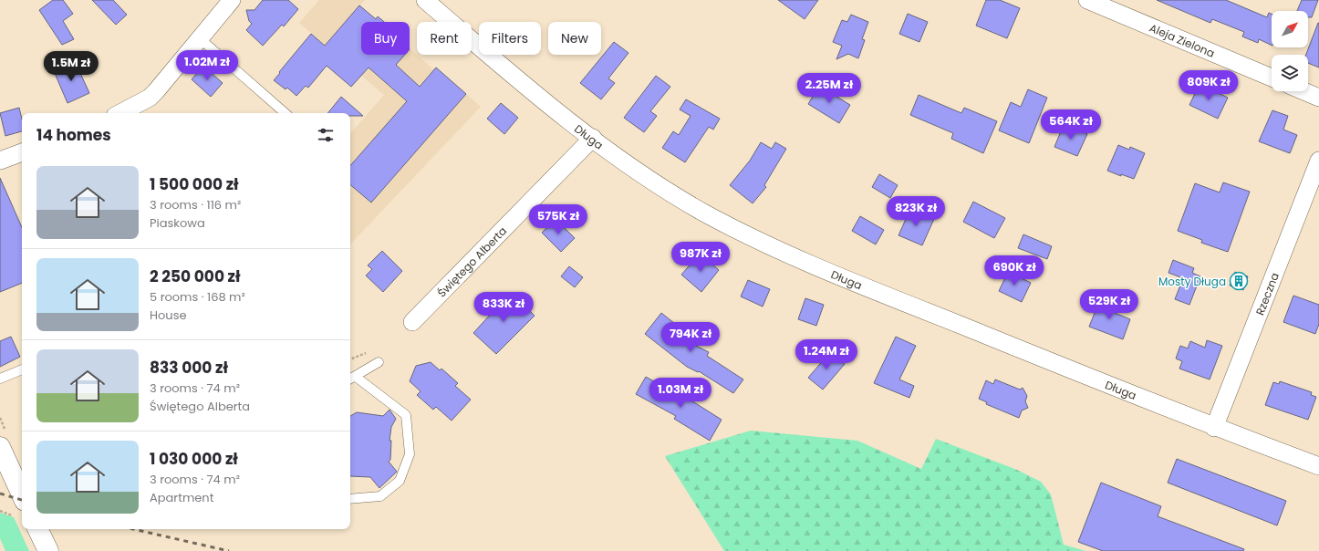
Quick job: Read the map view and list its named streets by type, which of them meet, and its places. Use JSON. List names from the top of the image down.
{
  "streets": {
    "street": [
      "Aleja Zielona",
      "Długa",
      "Świętego Alberta",
      "Rzeczna"
    ]
  },
  "crossings": [
    ["Długa", "Świętego Alberta"],
    ["Długa", "Rzeczna"]
  ],
  "places": {
    "building": ["Mosty Długa"]
  },
  "north": "top right",
  "page": {
    "chip": [
      "Buy",
      "Rent",
      "Filters",
      "New"
    ],
    "price": [
      "1.02M zł",
      "1.5M zł",
      "809K zł",
      "2.25M zł",
      "564K zł",
      "823K zł",
      "575K zł",
      "987K zł",
      "690K zł",
      "529K zł",
      "833K zł",
      "794K zł",
      "1.24M zł",
      "1.03M zł"
    ],
    "heading": "14 homes",
    "list": [
      {
        "name": "1 500 000 zł",
        "note": "3 rooms · 116 m² · Piaskowa"
      },
      {
        "name": "2 250 000 zł",
        "note": "5 rooms · 168 m² · House"
      },
      {
        "name": "833 000 zł",
        "note": "3 rooms · 74 m² · Świętego Alberta"
      },
      {
        "name": "1 030 000 zł",
        "note": "3 rooms · 74 m² · Apartment"
      }
    ]
  }
}
